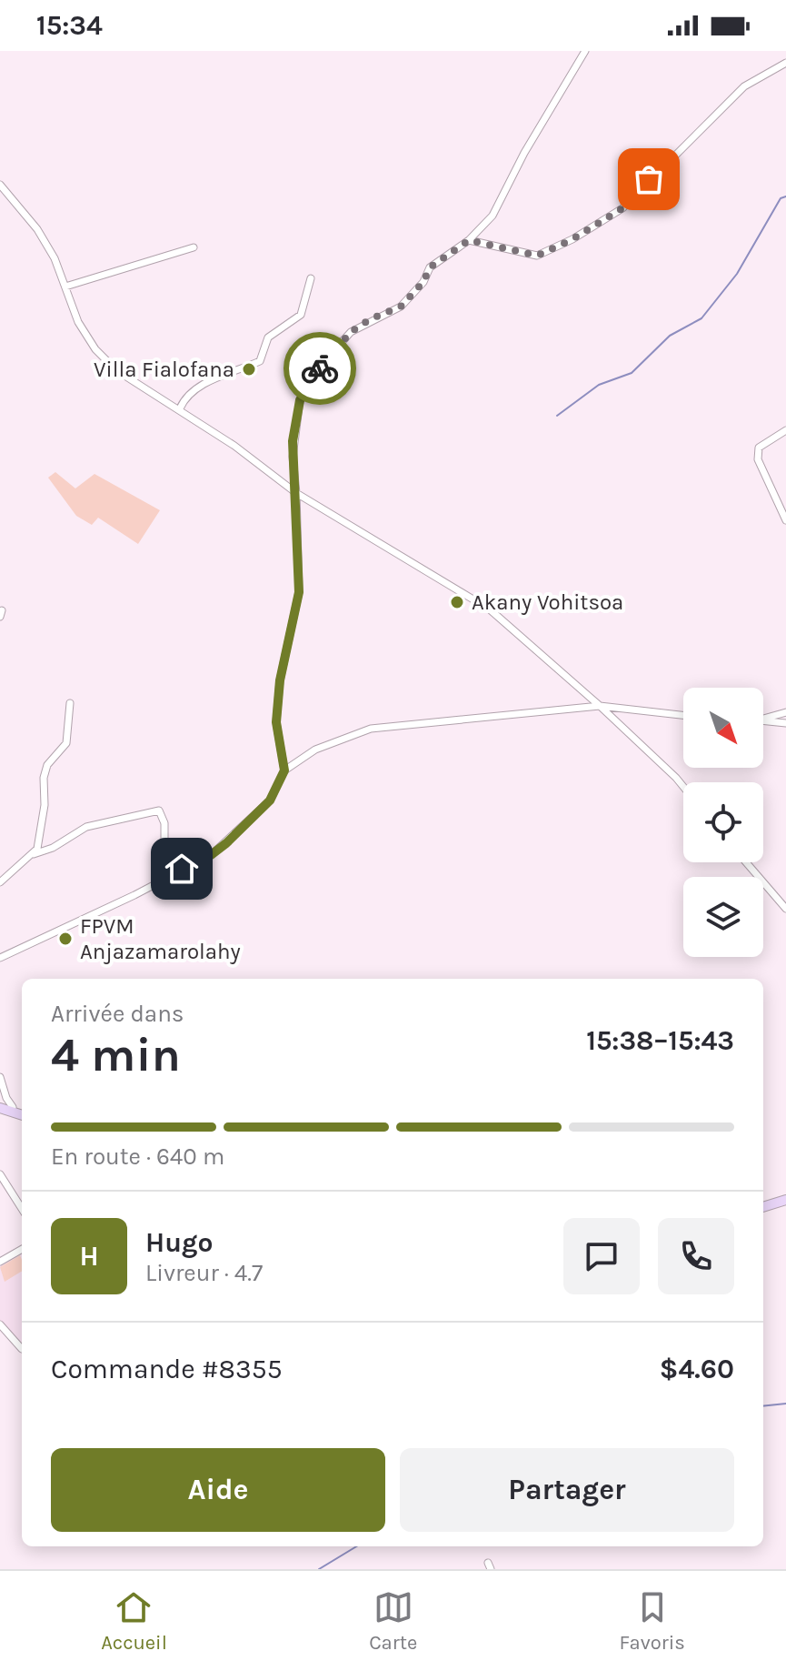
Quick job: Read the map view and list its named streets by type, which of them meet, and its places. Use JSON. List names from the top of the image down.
{
  "places": ["Villa Fialofana", "Akany Vohitsoa", "FPVM Anjazamarolahy"],
  "north": "bottom right",
  "page": {
    "status": "15:34",
    "heading": ["4 min", "Arrivée dans", "15:38–15:43"],
    "panel": [
      "Hugo",
      "Livreur · 4.7",
      "Commande #8355",
      "$4.60"
    ],
    "bar": "En route · 640 m",
    "round": "H",
    "buttons": ["Aide", "Partager"],
    "tabs": ["Accueil", "Carte", "Favoris"]
  }
}
